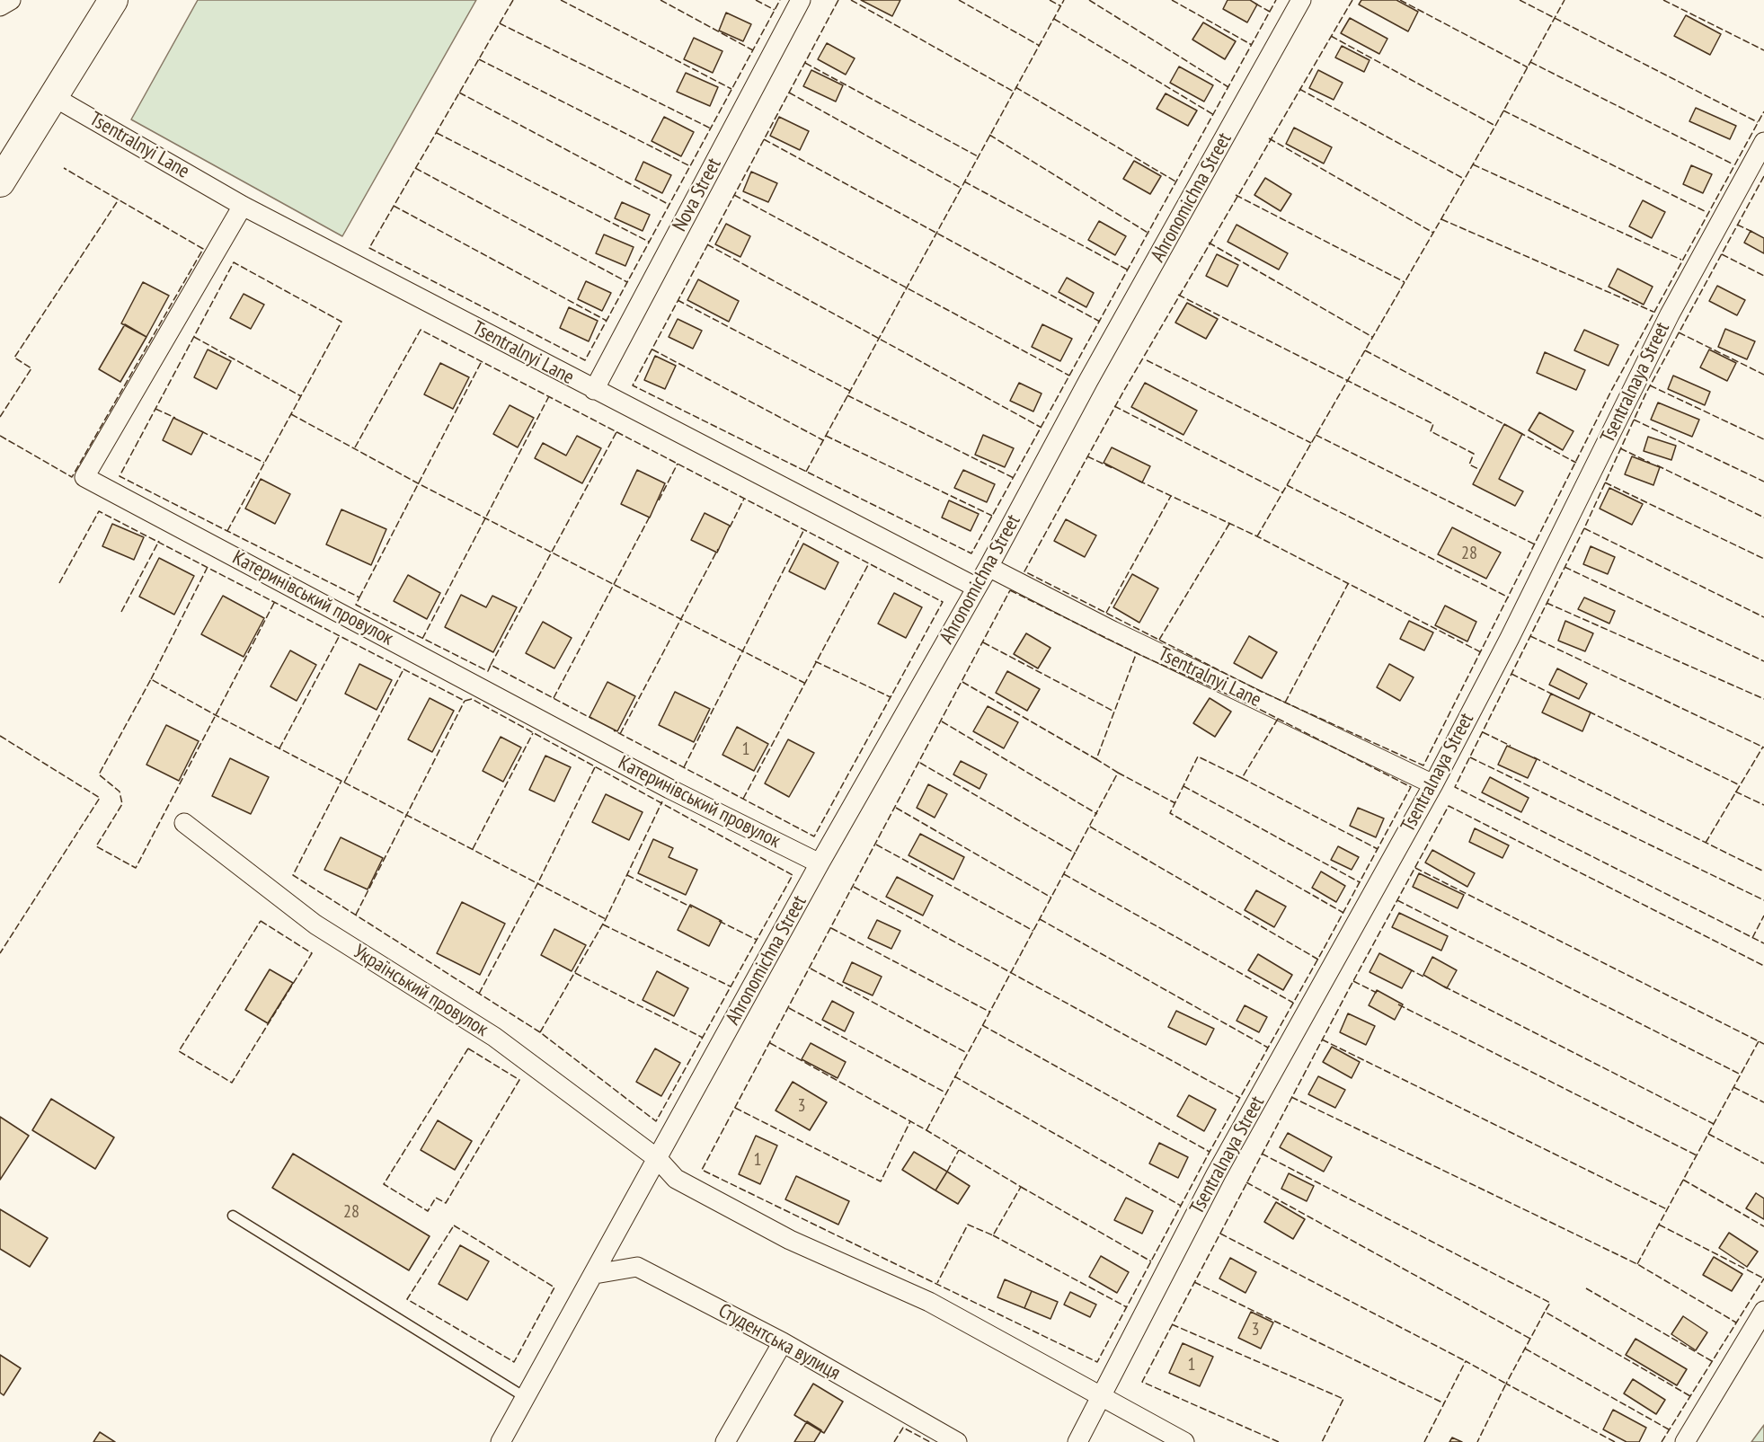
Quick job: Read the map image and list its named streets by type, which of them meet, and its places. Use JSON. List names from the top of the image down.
{
  "streets": {
    "street": [
      "Tsentralnyi Lane",
      "Nova Street",
      "Ahronomichna Street",
      "Tsentralnaya Street",
      "Катеринівський провулок",
      "Український провулок",
      "Студентська вулиця"
    ]
  },
  "crossings": [
    ["Tsentralnyi Lane", "Nova Street"],
    ["Tsentralnyi Lane", "Ahronomichna Street"],
    ["Tsentralnyi Lane", "Tsentralnaya Street"],
    ["Tsentralnyi Lane", "Катеринівський провулок"],
    ["Ahronomichna Street", "Катеринівський провулок"],
    ["Ahronomichna Street", "Український провулок"],
    ["Ahronomichna Street", "Студентська вулиця"],
    ["Tsentralnaya Street", "Український провулок"]
  ],
  "house_numbers": [
    "28",
    "1",
    "3",
    "1",
    "28",
    "3",
    "1"
  ]
}
